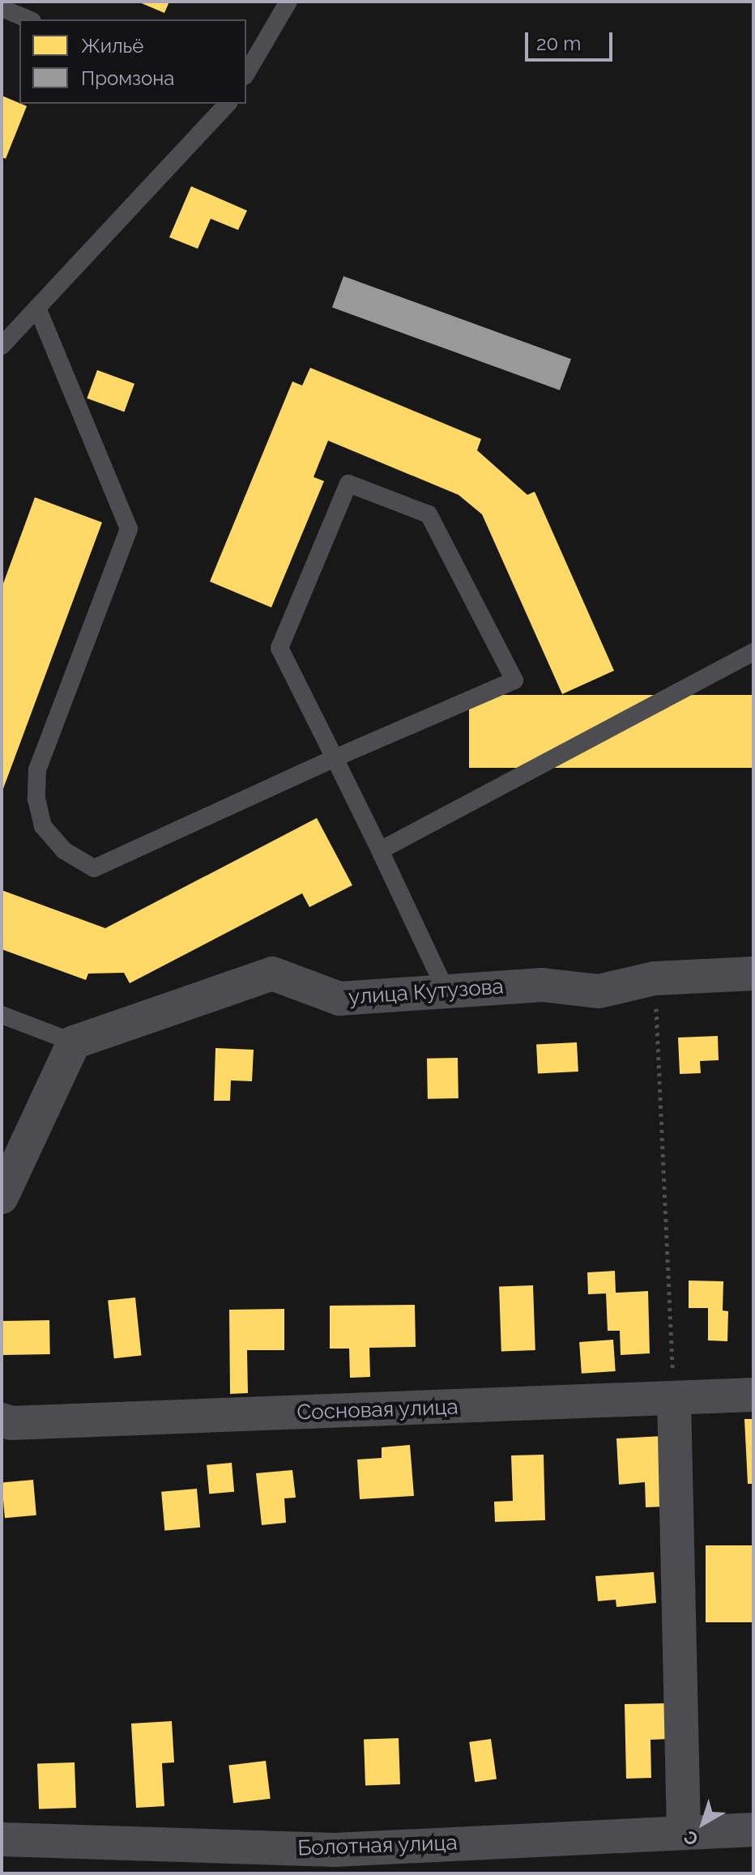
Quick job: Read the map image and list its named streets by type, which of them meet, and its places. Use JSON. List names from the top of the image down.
{
  "streets": {
    "street": ["улица Кутузова", "Сосновая улица", "Болотная улица"]
  },
  "legend": ["Жильё", "Промзона"],
  "scale_bar": "20 m",
  "north": "bottom left"
}
